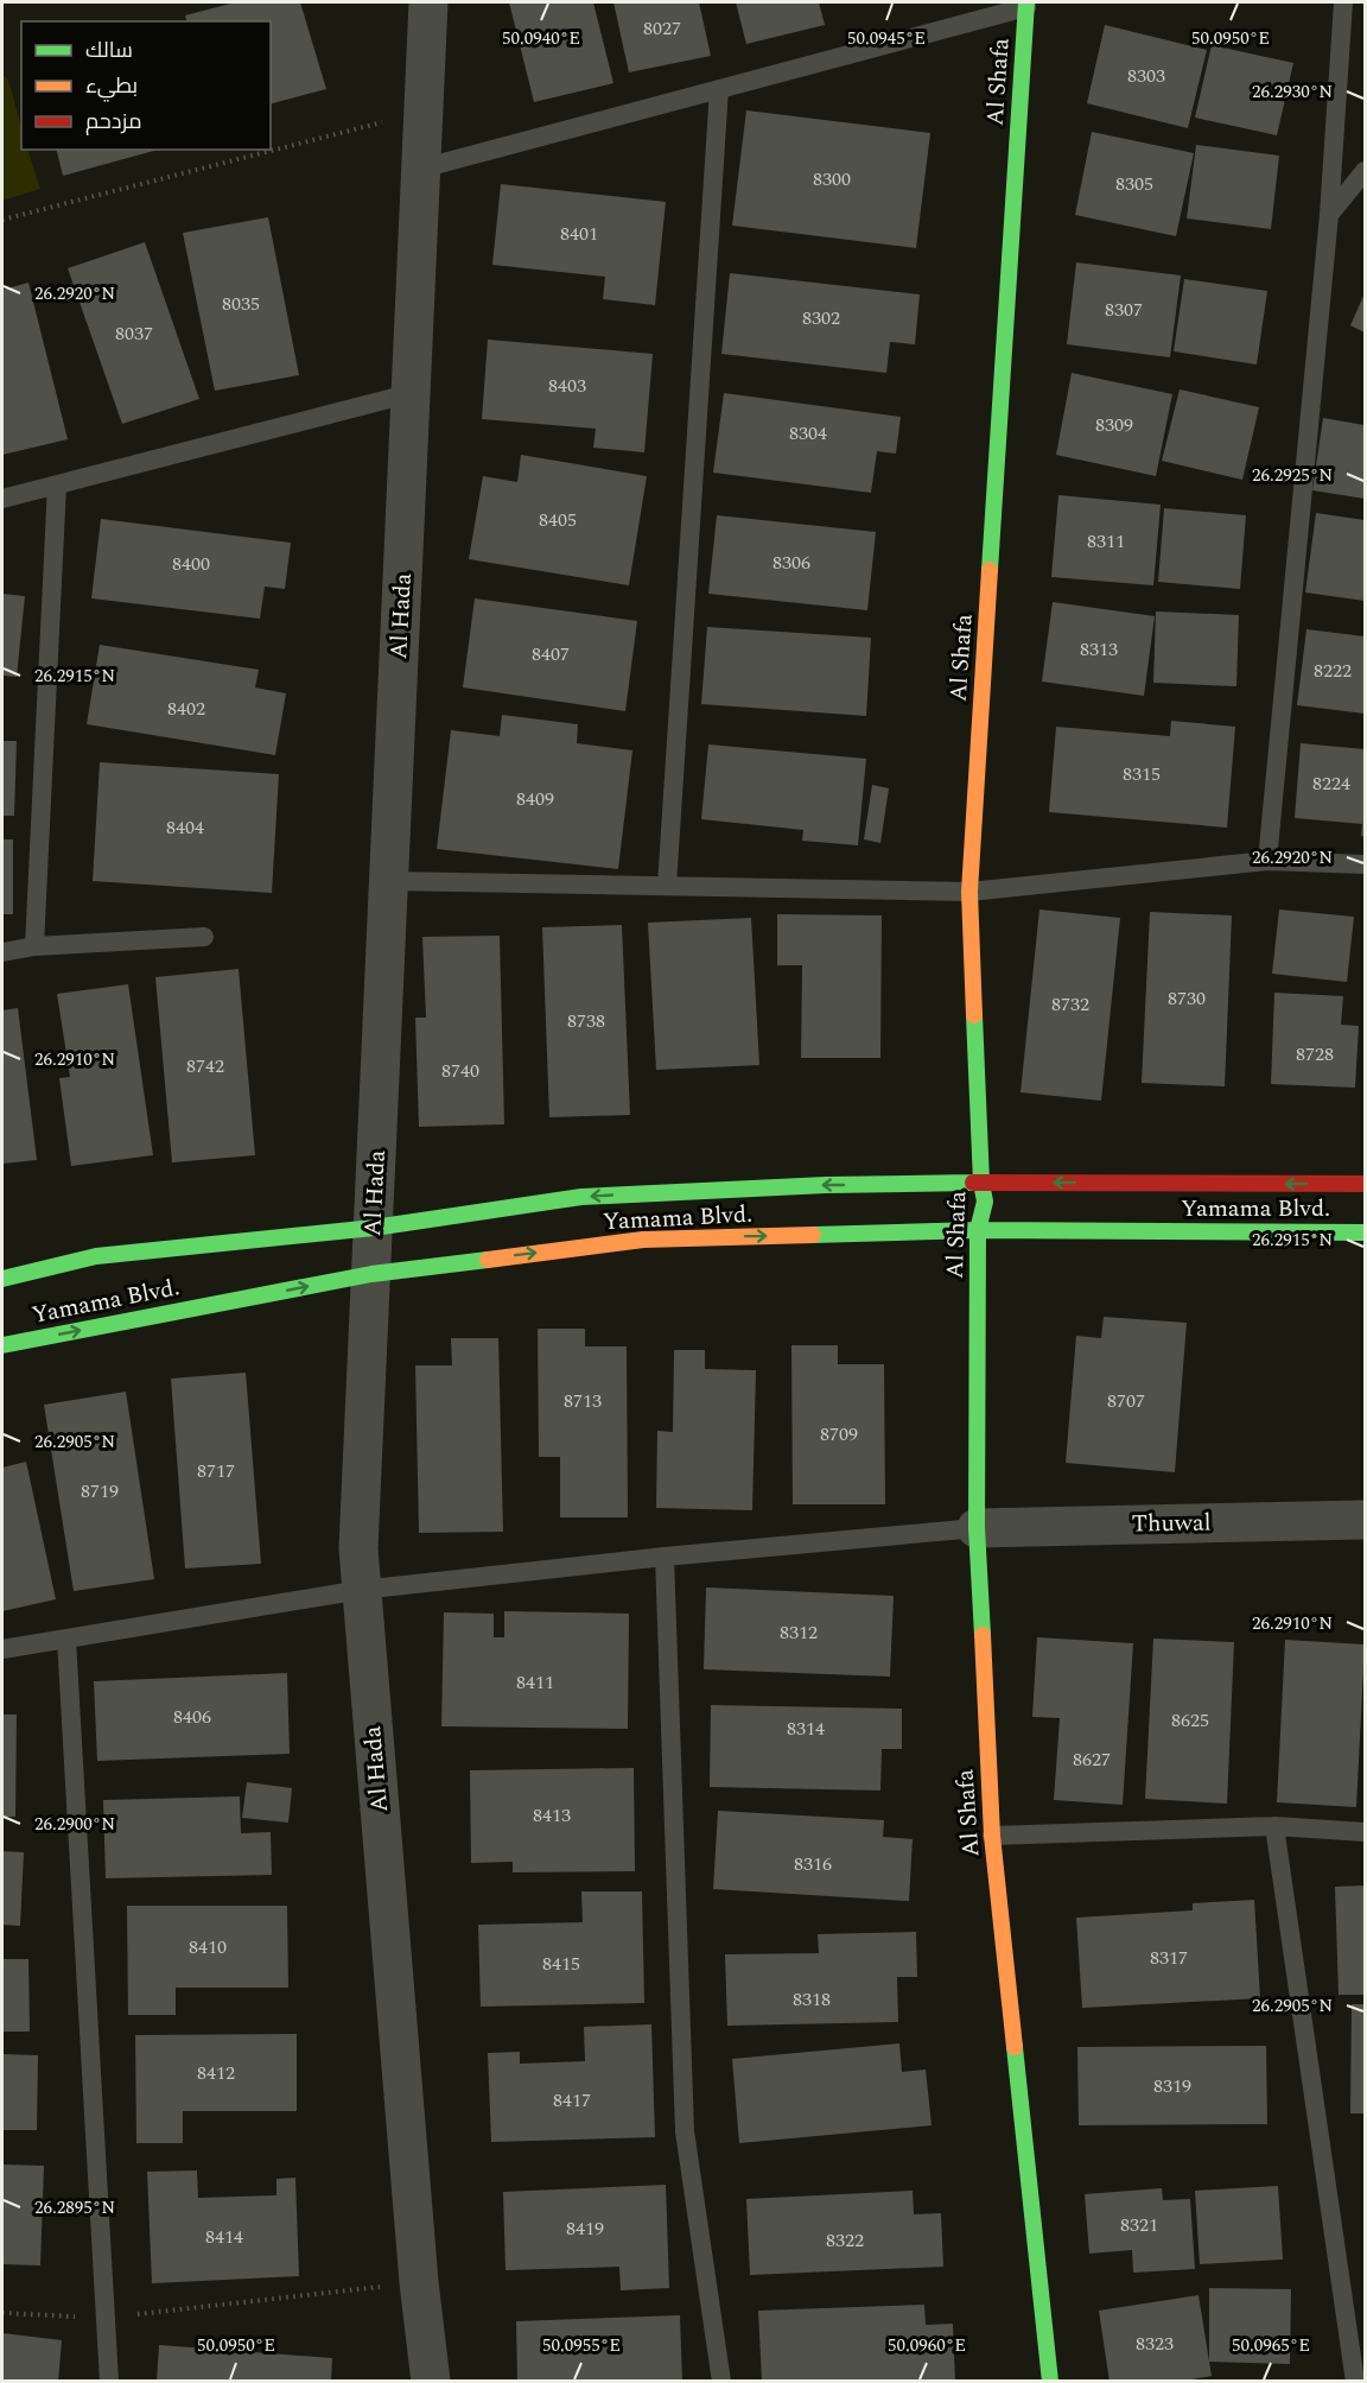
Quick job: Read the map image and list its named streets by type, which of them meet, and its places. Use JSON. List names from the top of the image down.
{
  "streets": {
    "main road": ["Al Shafa", "Yamama Blvd."],
    "street": ["Al Hada", "Thuwal"]
  },
  "crossings": [
    ["Al Shafa", "Yamama Blvd."],
    ["Al Shafa", "Thuwal"],
    ["Al Hada", "Yamama Blvd."]
  ],
  "house_numbers": [
    "8027",
    "8303",
    "8300",
    "8305",
    "8401",
    "8035",
    "8307",
    "8302",
    "8037",
    "8403",
    "8309",
    "8304",
    "8405",
    "8311",
    "8306",
    "8400",
    "8313",
    "8407",
    "8222",
    "8402",
    "8315",
    "8224",
    "8409",
    "8404",
    "8730",
    "8732",
    "8738",
    "8728",
    "8742",
    "8740",
    "8713",
    "8707",
    "8709",
    "8717",
    "8719",
    "8312",
    "8411",
    "8406",
    "8625",
    "8314",
    "8627",
    "8413",
    "8316",
    "8410",
    "8317",
    "8415",
    "8318",
    "8412",
    "8319",
    "8417",
    "8321",
    "8419",
    "8414",
    "8322",
    "8323"
  ],
  "legend": ["سالك", "بطيء", "مزدحم"],
  "coordinates": [
    "50.0940°E",
    "50.0950°E",
    "50.0945°E",
    "26.2930°N",
    "26.2920°N",
    "26.2925°N",
    "26.2915°N",
    "26.2910°N",
    "26.2905°N",
    "26.2900°N",
    "26.2895°N",
    "50.0955°E",
    "50.0960°E",
    "50.0965°E"
  ]
}
